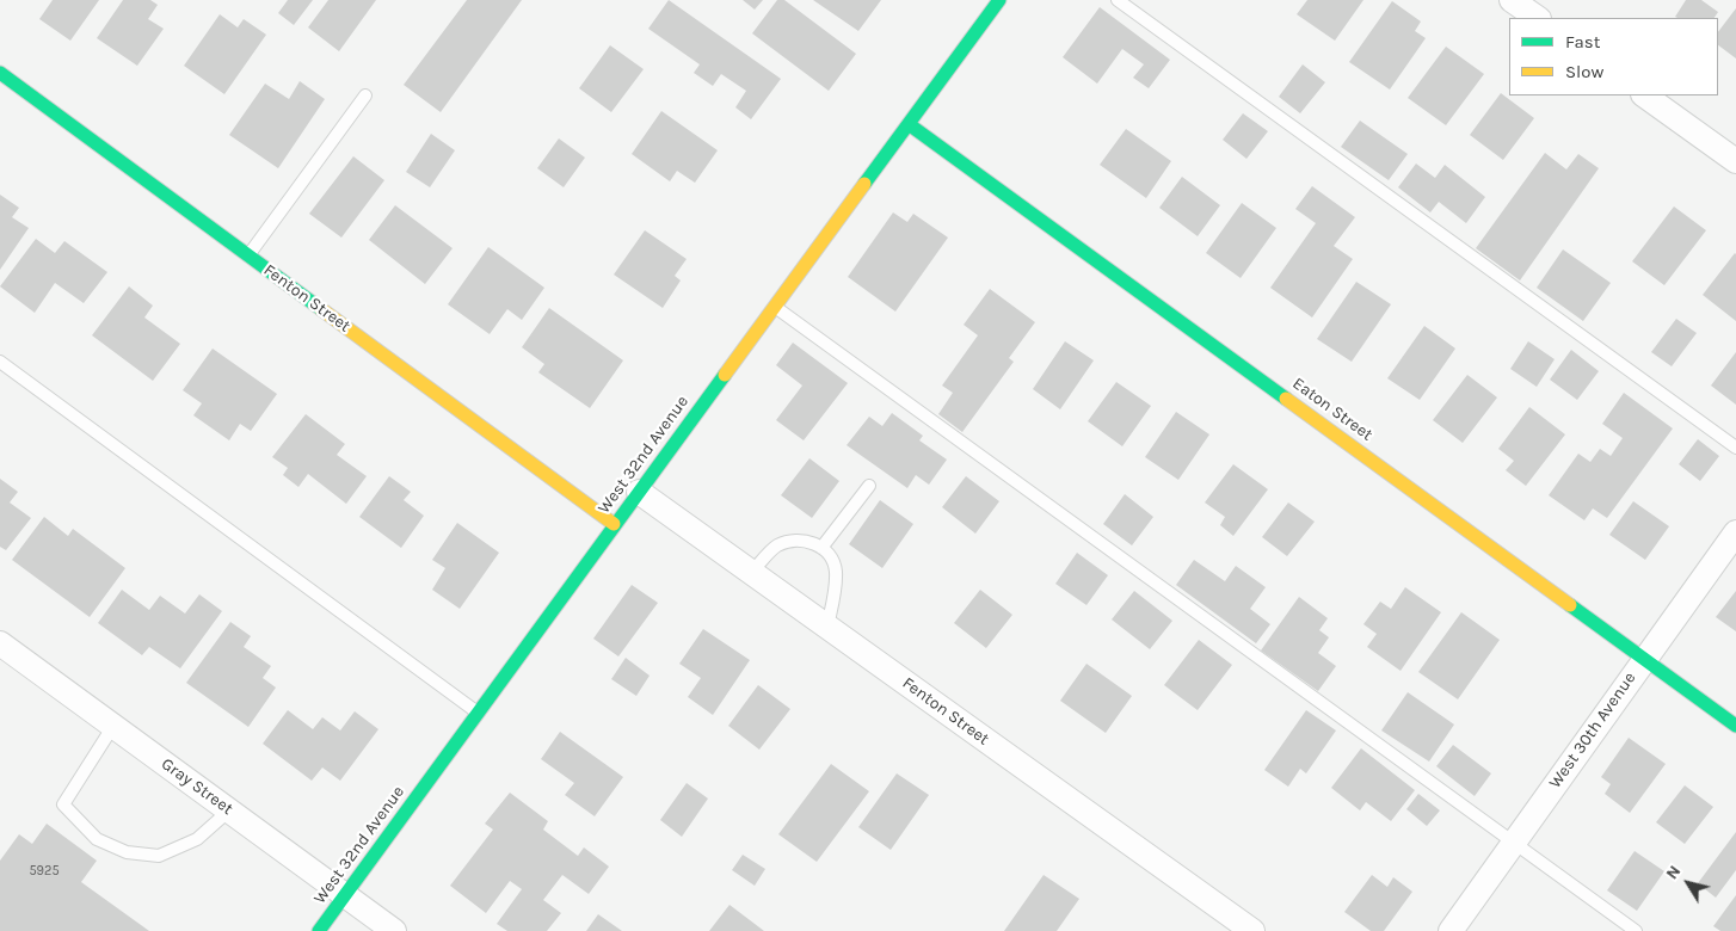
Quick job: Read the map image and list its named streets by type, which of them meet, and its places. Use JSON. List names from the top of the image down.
{
  "streets": {
    "street": [
      "Fenton Street",
      "Eaton Street",
      "West 32nd Avenue",
      "West 30th Avenue",
      "Gray Street"
    ]
  },
  "crossings": [
    ["Fenton Street", "West 32nd Avenue"],
    ["Eaton Street", "West 32nd Avenue"],
    ["Eaton Street", "West 30th Avenue"],
    ["West 32nd Avenue", "Gray Street"]
  ],
  "house_numbers": ["5925"],
  "legend": ["Fast", "Slow"],
  "north": "top left"
}
